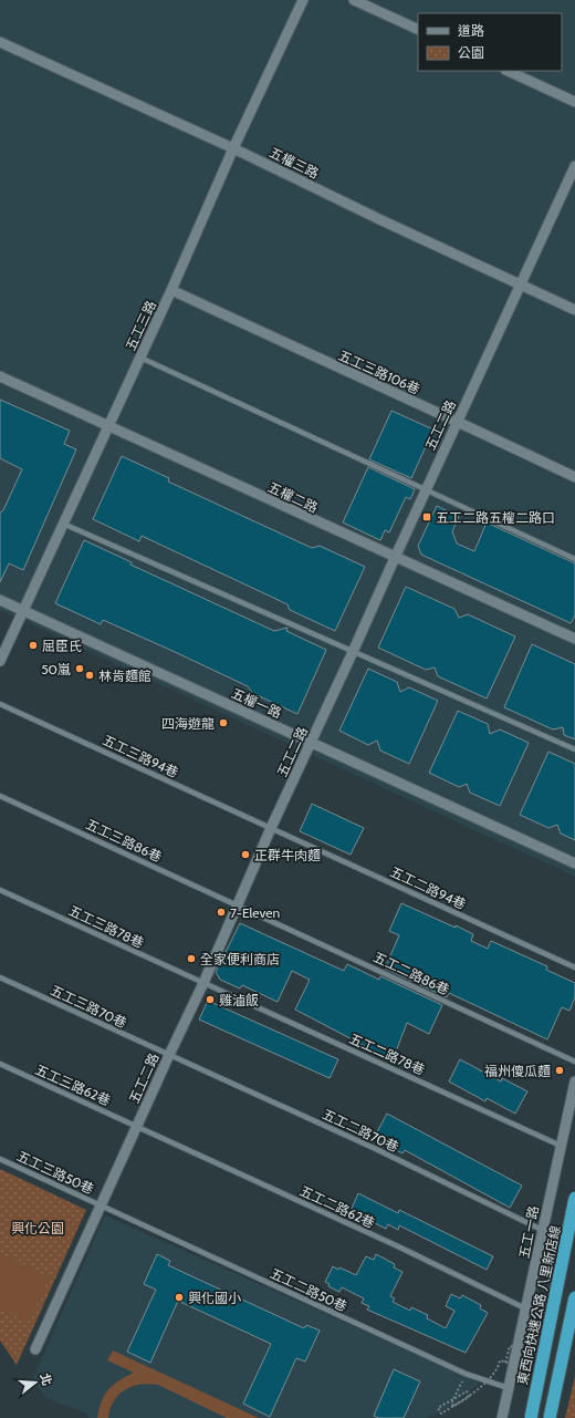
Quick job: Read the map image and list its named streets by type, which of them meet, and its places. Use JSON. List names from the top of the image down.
{
  "streets": {
    "highway": ["東西向快速公路 八里新店線"],
    "street": [
      "五權三路",
      "五工三路",
      "五工三路106巷",
      "五工二路",
      "五權二路",
      "五權一路",
      "五工一路"
    ],
    "lane": [
      "五工三路94巷",
      "五工三路86巷",
      "五工二路94巷",
      "五工三路78巷",
      "五工二路86巷",
      "五工三路70巷",
      "五工二路78巷",
      "五工三路62巷",
      "五工二路70巷",
      "五工三路50巷",
      "五工二路62巷",
      "五工二路50巷"
    ]
  },
  "crossings": [
    ["五權三路", "五工三路"],
    ["五權三路", "五工二路"],
    ["五工三路", "五工三路106巷"],
    ["五工三路", "五權二路"],
    ["五工三路", "五權一路"],
    ["五工三路106巷", "五工二路"],
    ["五工二路", "五權二路"],
    ["五工二路", "五權一路"],
    ["五工二路", "五工三路94巷"],
    ["五工二路", "五工三路86巷"],
    ["五工二路", "五工二路94巷"],
    ["五工二路", "五工三路78巷"],
    ["五工二路", "五工二路86巷"],
    ["五工二路", "五工三路70巷"],
    ["五工二路", "五工二路78巷"],
    ["五工二路", "五工三路62巷"],
    ["五工二路", "五工二路70巷"],
    ["五工二路", "五工三路50巷"],
    ["五工二路", "五工二路62巷"],
    ["五工二路", "五工二路50巷"],
    ["五工三路94巷", "五工二路94巷"],
    ["五工三路86巷", "五工二路86巷"],
    ["五工三路78巷", "五工二路78巷"],
    ["五工三路70巷", "五工二路70巷"],
    ["五工二路78巷", "五工一路"],
    ["五工三路62巷", "五工二路62巷"],
    ["五工二路70巷", "五工一路"],
    ["五工三路50巷", "五工二路50巷"],
    ["五工二路62巷", "五工一路"],
    ["五工一路", "五工二路50巷"]
  ],
  "parks": ["興化公園"],
  "places": {
    "transit": ["五工二路五權二路口"],
    "other": [
      "屈臣氏",
      "50嵐",
      "林肯麵館",
      "四海遊龍",
      "正群牛肉麵",
      "7-Eleven",
      "全家便利商店",
      "雞滷飯",
      "福州傻瓜麵",
      "興化國小"
    ]
  },
  "legend": ["道路", "公園"],
  "north": "right"
}
